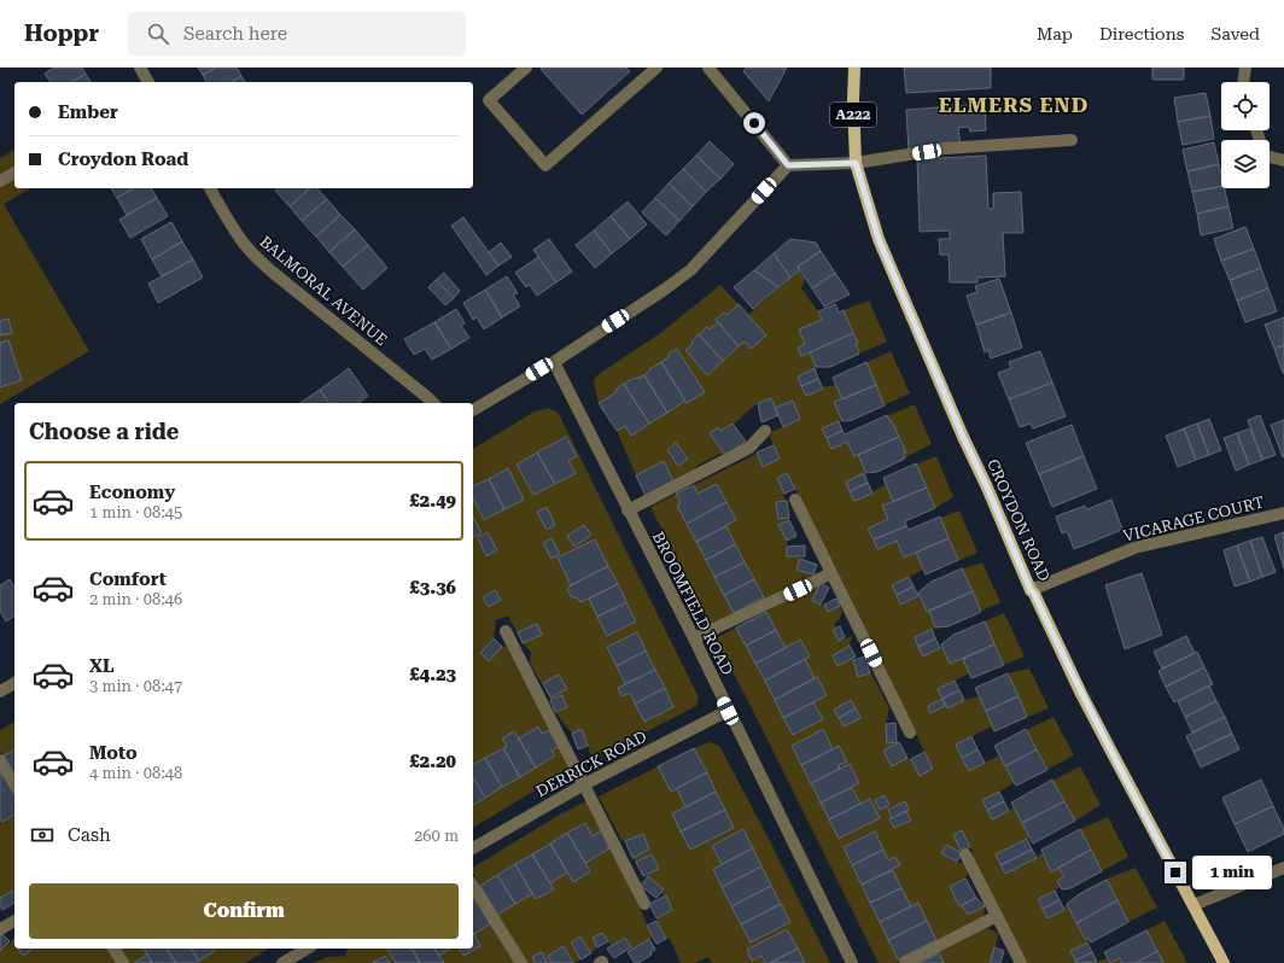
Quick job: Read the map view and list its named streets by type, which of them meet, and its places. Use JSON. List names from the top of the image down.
{
  "streets": {
    "main road": ["A222", "CROYDON ROAD"],
    "street": [
      "BALMORAL AVENUE",
      "VICARAGE COURT",
      "BROOMFIELD ROAD",
      "DERRICK ROAD"
    ]
  },
  "crossings": [
    ["VICARAGE COURT", "CROYDON ROAD"],
    ["BROOMFIELD ROAD", "DERRICK ROAD"]
  ],
  "districts": ["ELMERS END"],
  "page": {
    "header": "Hoppr",
    "search": "Search here",
    "nav": ["Map", "Directions", "Saved"],
    "banner": ["Ember", "Croydon Road"],
    "heading": "Choose a ride",
    "list": [
      {
        "name": "Economy",
        "note": "1 min · 08:45",
        "value": "£2.49"
      },
      {
        "name": "Comfort",
        "note": "2 min · 08:46",
        "value": "£3.36"
      },
      {
        "name": "XL",
        "note": "3 min · 08:47",
        "value": "£4.23"
      },
      {
        "name": "Moto",
        "note": "4 min · 08:48",
        "value": "£2.20"
      }
    ],
    "pay": ["Cash", "260 m"],
    "bubble": "1 min",
    "buttons": "Confirm"
  }
}
